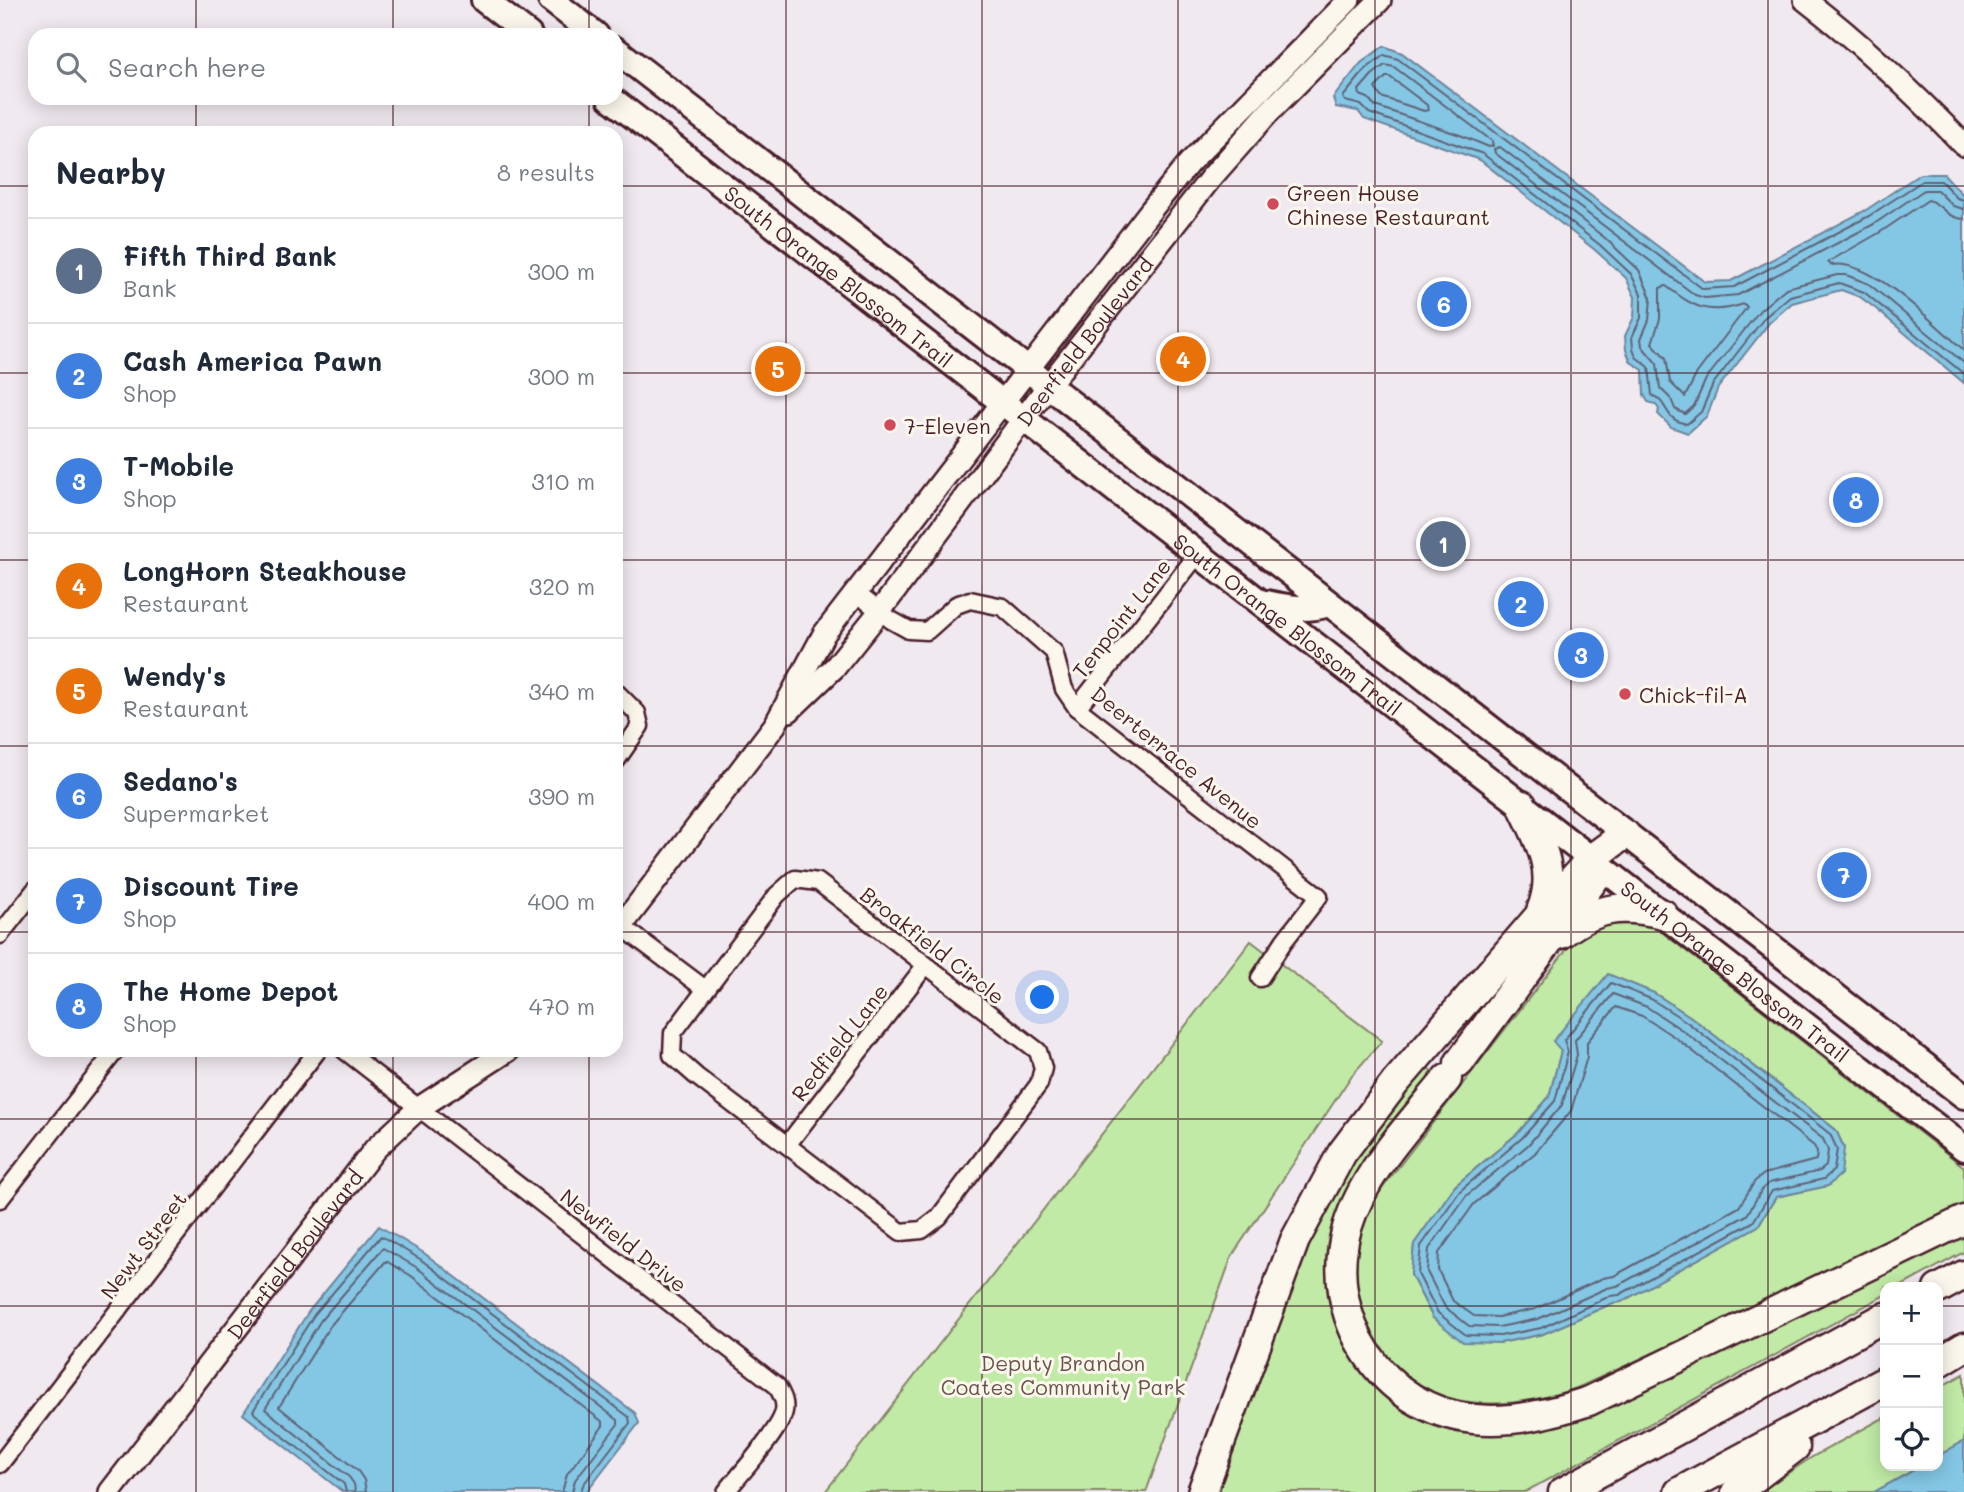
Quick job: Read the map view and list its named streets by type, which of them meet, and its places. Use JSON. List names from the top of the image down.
{
  "streets": {
    "main road": ["South Orange Blossom Trail"],
    "street": [
      "Deerfield Boulevard",
      "Tenpoint Lane",
      "Deerterrace Avenue",
      "Broakfield Circle",
      "Redfield Lane",
      "Newfield Drive",
      "Newt Street"
    ]
  },
  "crossings": [
    ["South Orange Blossom Trail", "Deerfield Boulevard"],
    ["South Orange Blossom Trail", "Tenpoint Lane"],
    ["Deerfield Boulevard", "Deerterrace Avenue"],
    ["Deerfield Boulevard", "Newfield Drive"],
    ["Tenpoint Lane", "Deerterrace Avenue"],
    ["Broakfield Circle", "Redfield Lane"]
  ],
  "parks": ["Deputy Brandon Coates Community Park"],
  "places": ["Green House Chinese Restaurant", "7-Eleven", "Chick-fil-A"],
  "page": {
    "search": "Search here",
    "heading": ["Nearby", "8 results"],
    "list": [
      {
        "mark": "1",
        "name": "Fifth Third Bank",
        "note": "Bank",
        "value": "300 m"
      },
      {
        "mark": "2",
        "name": "Cash America Pawn",
        "note": "Shop",
        "value": "300 m"
      },
      {
        "mark": "3",
        "name": "T-Mobile",
        "note": "Shop",
        "value": "310 m"
      },
      {
        "mark": "4",
        "name": "LongHorn Steakhouse",
        "note": "Restaurant",
        "value": "320 m"
      },
      {
        "mark": "5",
        "name": "Wendy's",
        "note": "Restaurant",
        "value": "340 m"
      },
      {
        "mark": "6",
        "name": "Sedano's",
        "note": "Supermarket",
        "value": "390 m"
      },
      {
        "mark": "7",
        "name": "Discount Tire",
        "note": "Shop",
        "value": "400 m"
      },
      {
        "mark": "8",
        "name": "The Home Depot",
        "note": "Shop",
        "value": "470 m"
      }
    ],
    "pins": [
      "6",
      "4",
      "5",
      "8",
      "1",
      "2",
      "3",
      "7"
    ],
    "map_buttons": ["+", "−"]
  }
}
